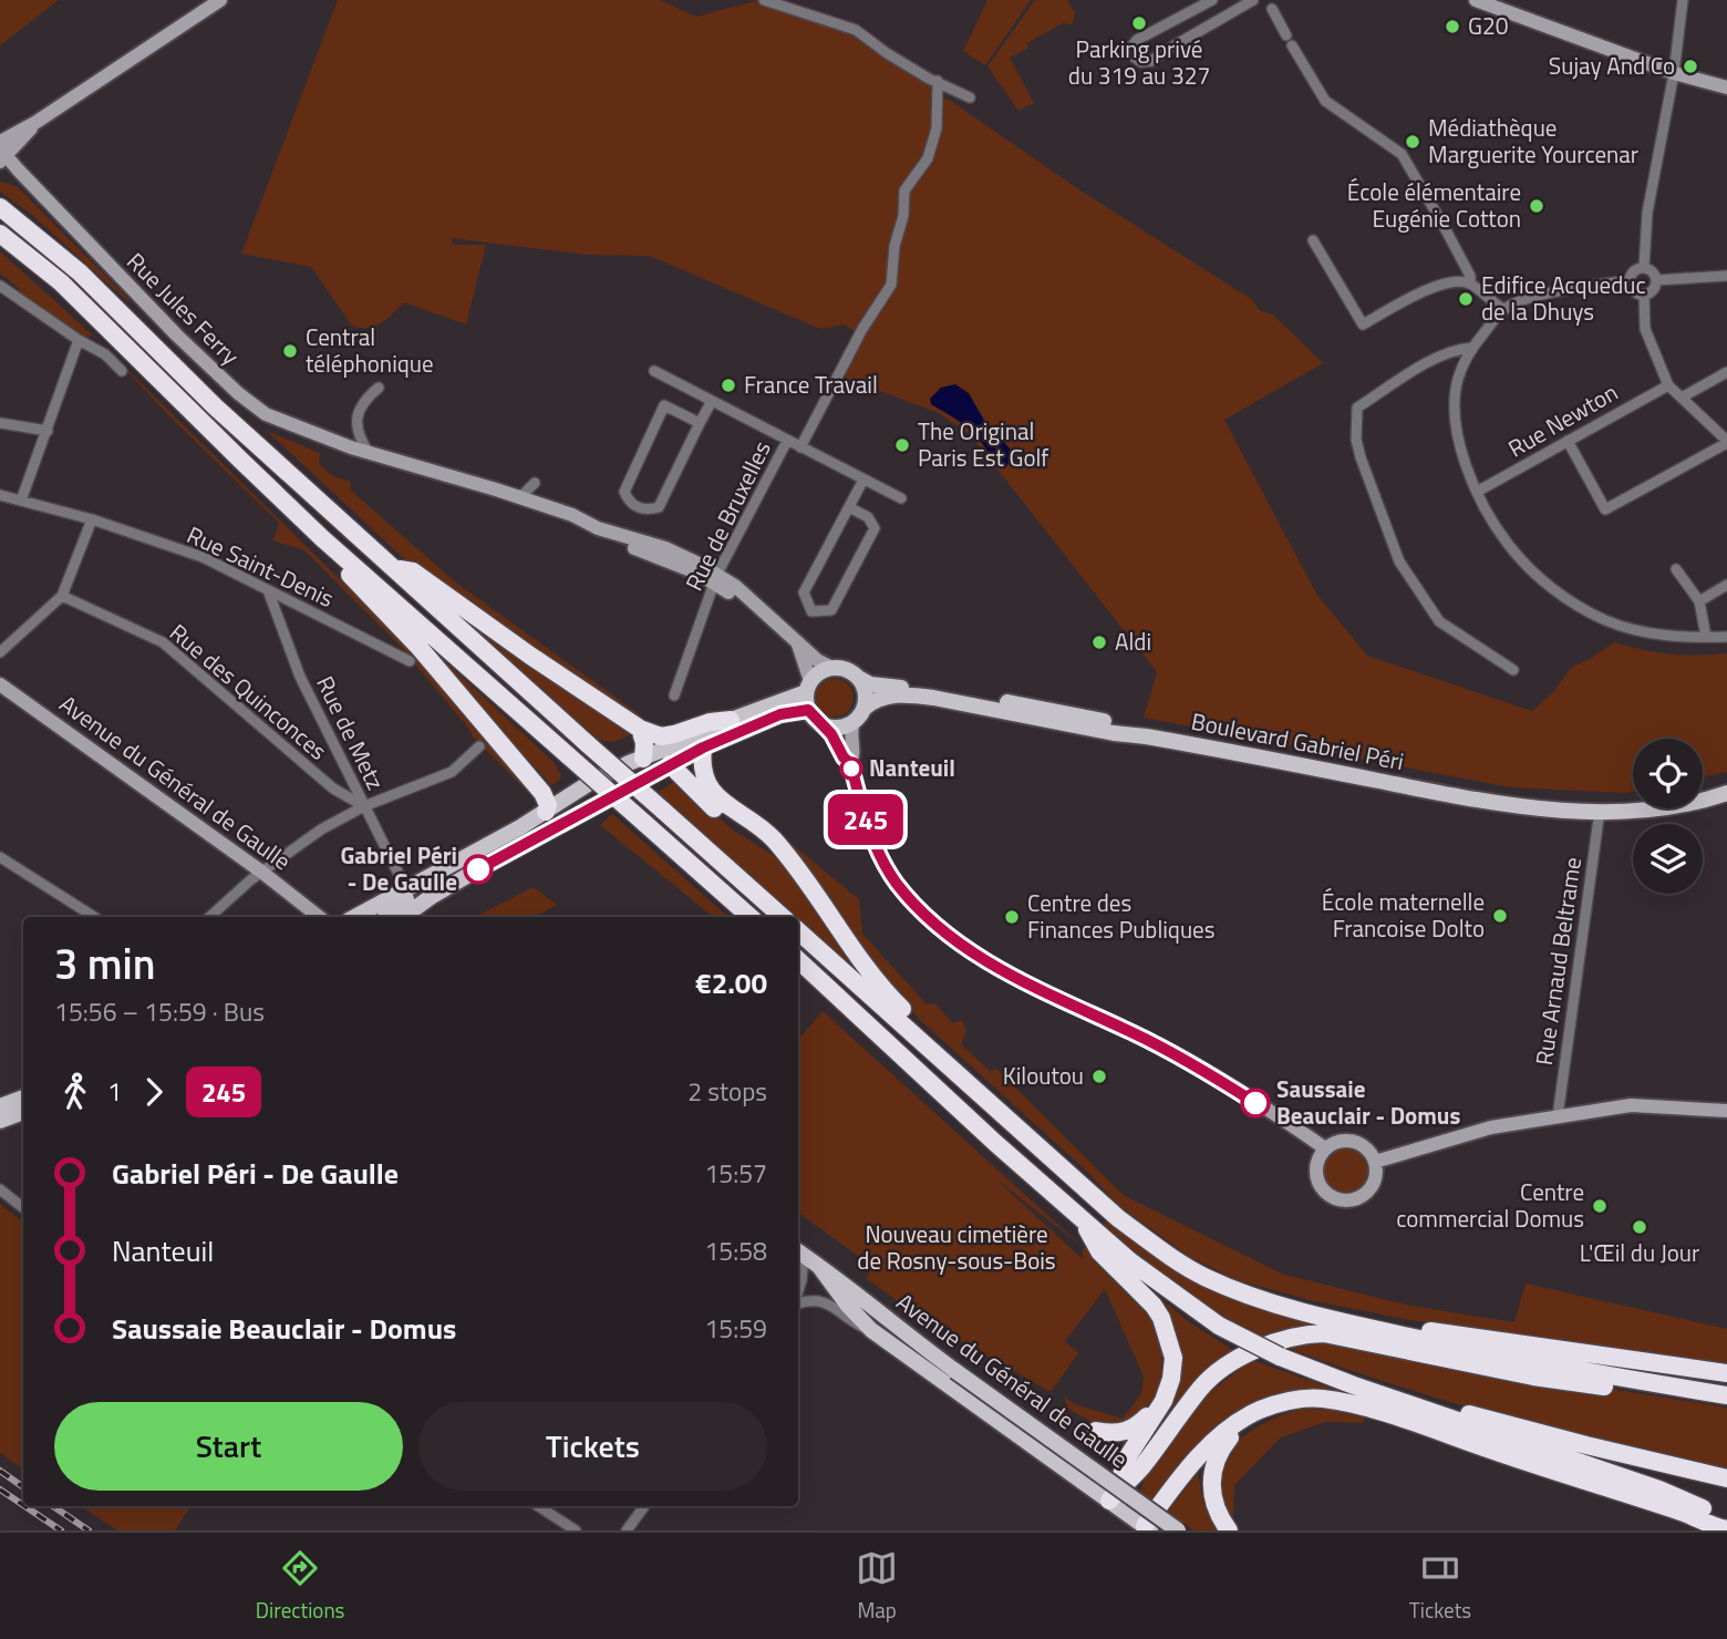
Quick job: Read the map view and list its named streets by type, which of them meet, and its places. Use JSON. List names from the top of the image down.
{
  "streets": {
    "main road": ["Boulevard Gabriel Péri", "Avenue du Général de Gaulle"],
    "street": [
      "Rue Jules Ferry",
      "Rue Newton",
      "Rue de Bruxelles",
      "Rue Saint-Denis",
      "Rue des Quinconces",
      "Rue de Metz",
      "Rue Arnaud Beltrame"
    ]
  },
  "crossings": [
    ["Rue Jules Ferry", "Rue de Bruxelles"],
    ["Rue Jules Ferry", "Boulevard Gabriel Péri"],
    ["Rue Saint-Denis", "Rue de Metz"],
    ["Rue des Quinconces", "Rue de Metz"],
    ["Boulevard Gabriel Péri", "Rue Arnaud Beltrame"]
  ],
  "parks": ["Nouveau cimetière de Rosny-sous-Bois"],
  "places": [
    "Parking privé du 319 au 327",
    "G20",
    "Sujay And Co",
    "Médiathèque Marguerite Yourcenar",
    "École élémentaire Eugénie Cotton",
    "Edifice Acqueduc de la Dhuys",
    "Central téléphonique",
    "France Travail",
    "The Original Paris Est Golf",
    "Aldi",
    "Nanteuil",
    "Gabriel Péri - De Gaulle",
    "École maternelle Francoise Dolto",
    "Centre des Finances Publiques",
    "Kiloutou",
    "Saussaie Beauclair - Domus",
    "Centre commercial Domus",
    "L'Œil du Jour"
  ],
  "lines": ["bus line 245"],
  "page": {
    "on_map": "245",
    "heading": ["3 min", "15:56 – 15:59 · Bus", "€2.00"],
    "legs": ["1", "245", "2 stops"],
    "list": [
      {
        "name": "Gabriel Péri - De Gaulle",
        "value": "15:57"
      },
      {
        "name": "Nanteuil",
        "value": "15:58"
      },
      {
        "name": "Saussaie Beauclair - Domus",
        "value": "15:59"
      }
    ],
    "buttons": ["Start", "Tickets"],
    "tabs": ["Directions", "Map", "Tickets"]
  }
}
